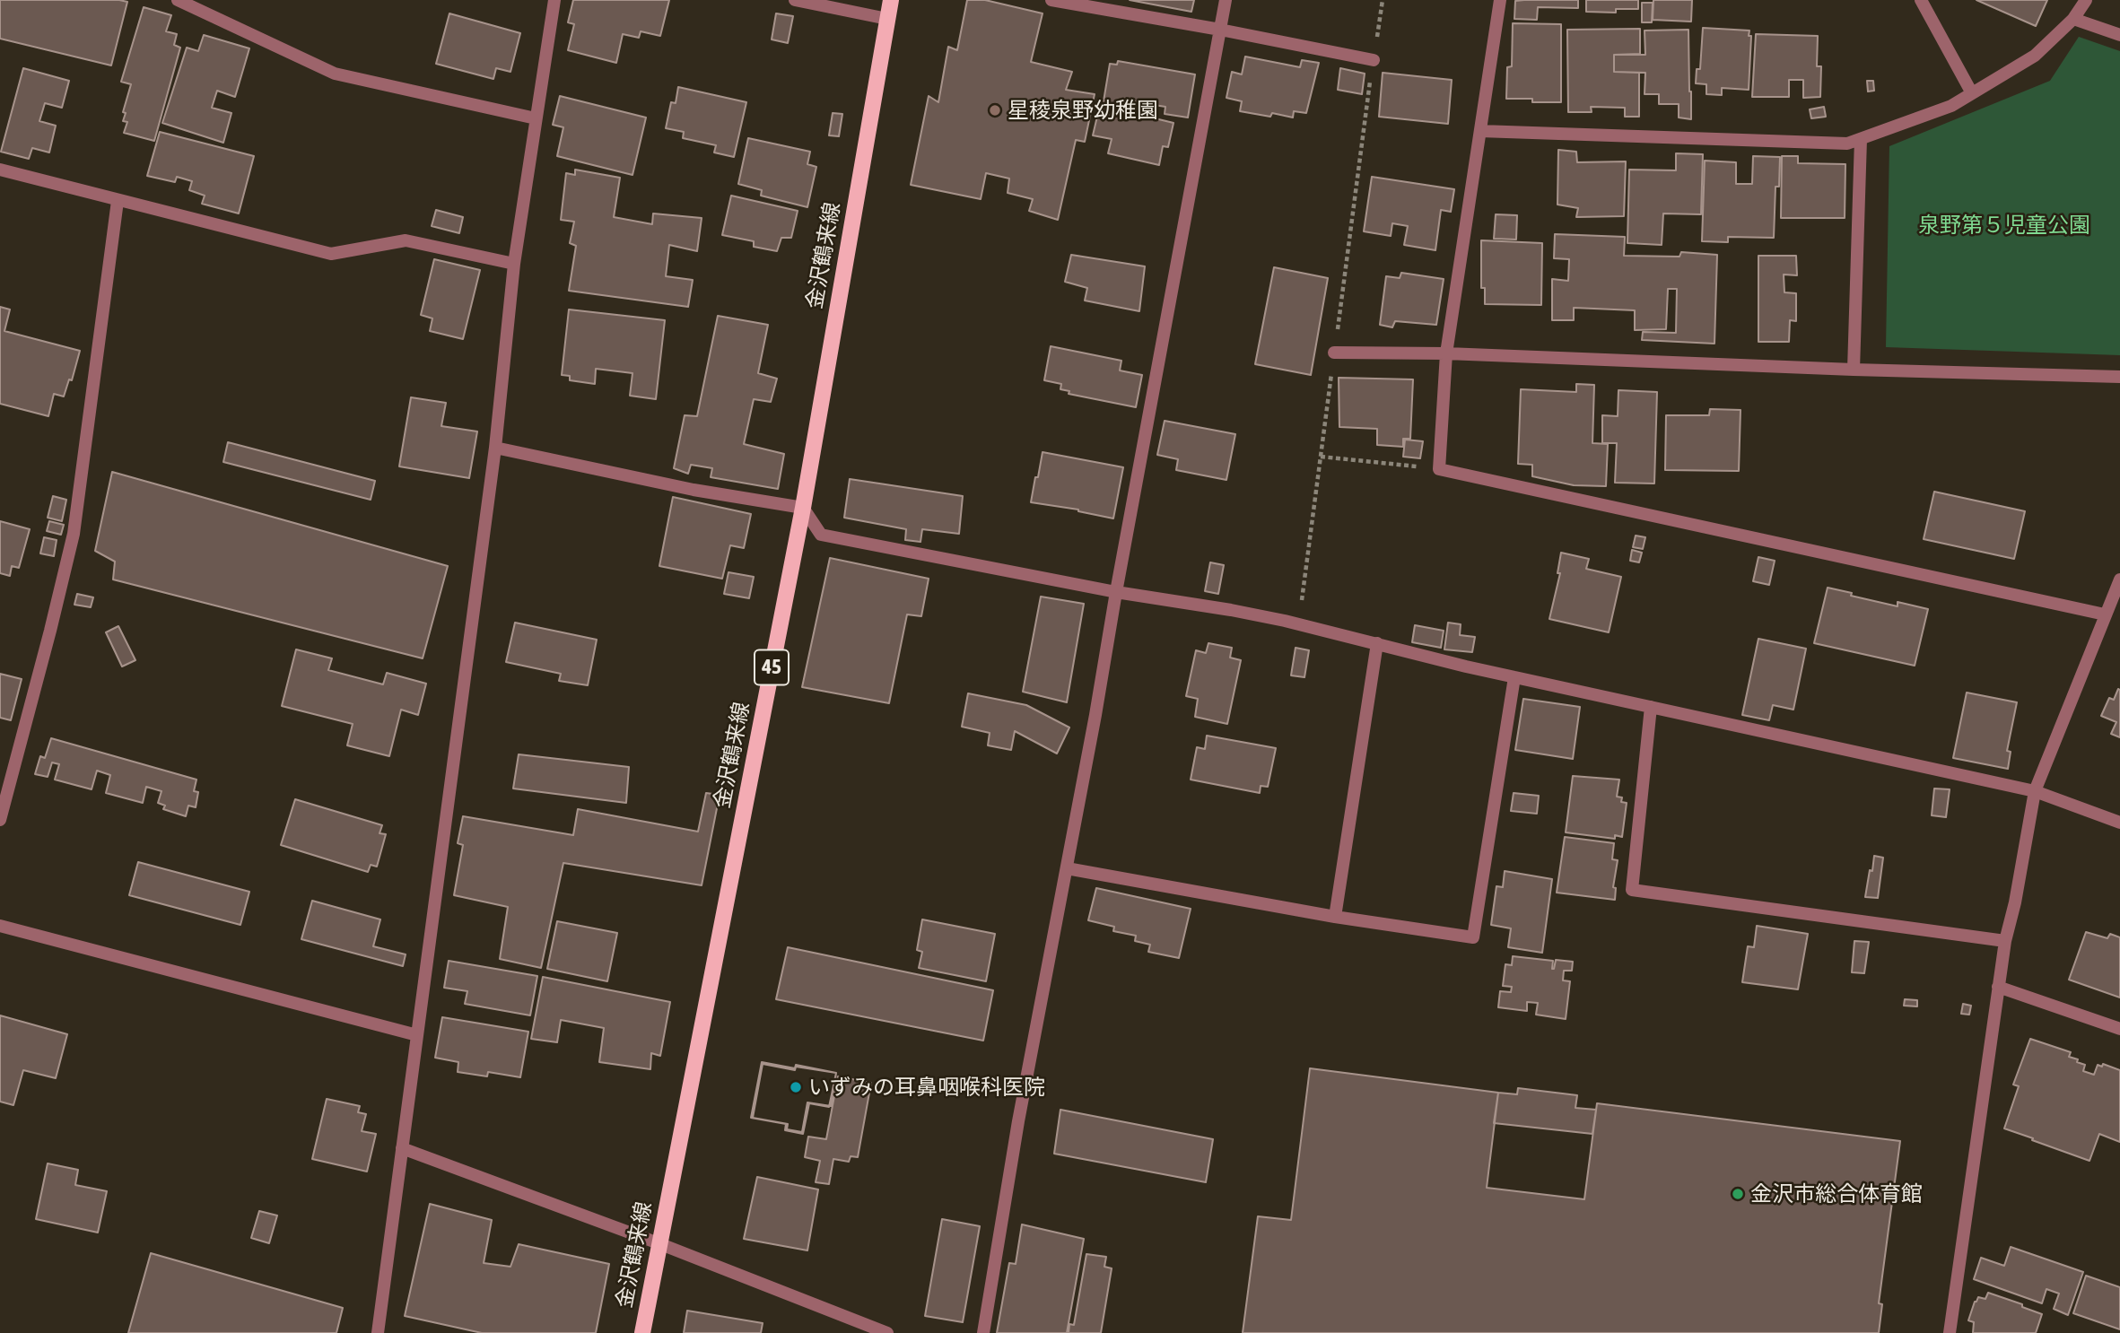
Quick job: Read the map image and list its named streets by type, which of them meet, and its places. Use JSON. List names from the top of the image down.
{
  "streets": {
    "main road": ["金沢鶴来線", "45"]
  },
  "parks": ["泉野第５児童公園"],
  "places": ["星稜泉野幼稚園", "いずみの耳鼻咽喉科医院", "金沢市総合体育館"]
}
